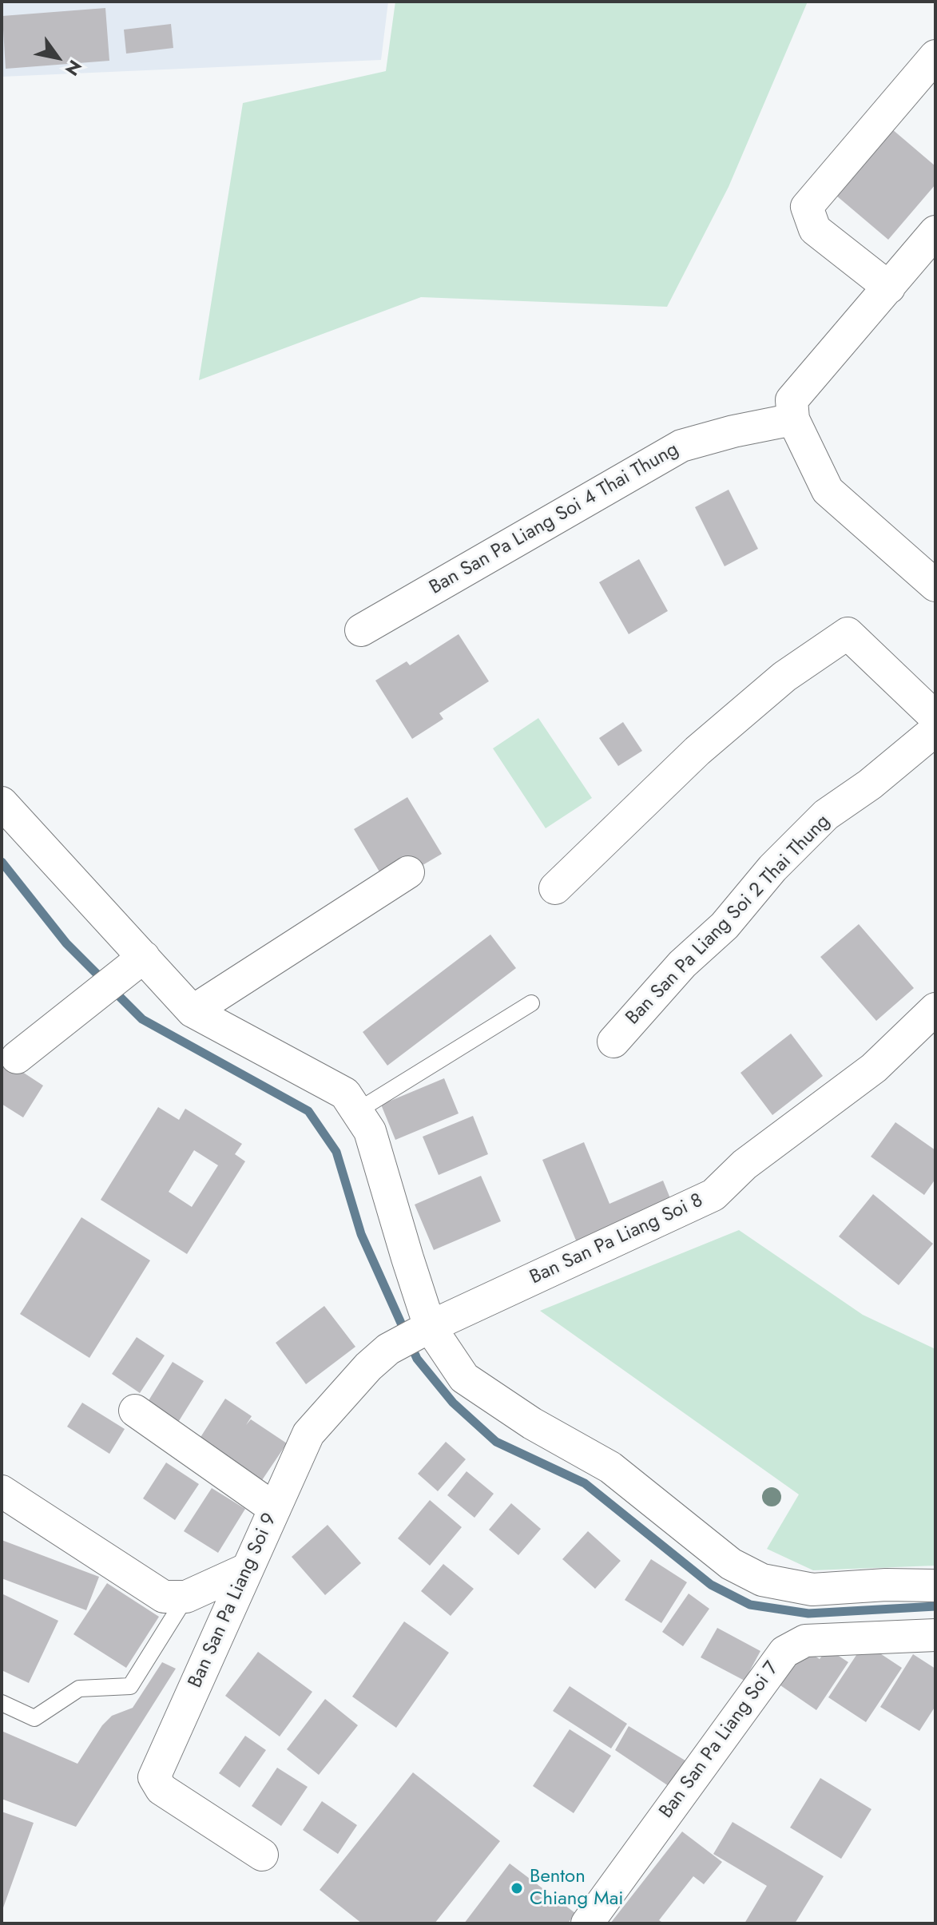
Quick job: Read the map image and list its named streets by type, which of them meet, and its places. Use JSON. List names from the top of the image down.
{
  "streets": {
    "street": [
      "Ban San Pa Liang Soi 4 Thai Thung",
      "Ban San Pa Liang Soi 2 Thai Thung",
      "Ban San Pa Liang Soi 8",
      "Ban San Pa Liang Soi 9",
      "Ban San Pa Liang Soi 7"
    ]
  },
  "crossings": [
    ["Ban San Pa Liang Soi 8", "Ban San Pa Liang Soi 9"]
  ],
  "places": ["Benton Chiang Mai"],
  "north": "bottom right"
}
